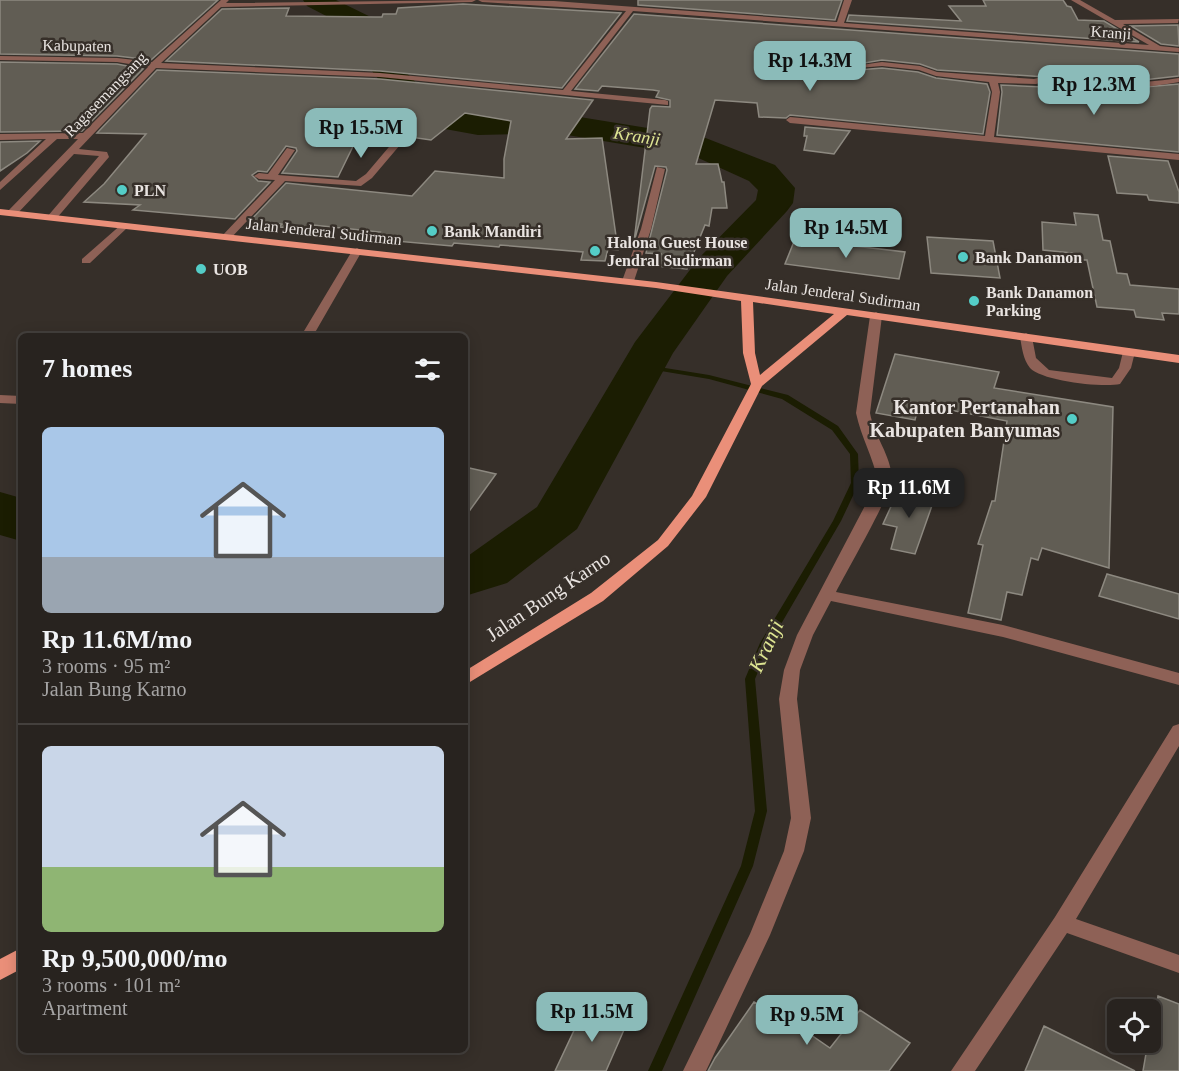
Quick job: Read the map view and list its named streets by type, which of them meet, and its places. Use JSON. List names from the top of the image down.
{
  "streets": {
    "main road": ["Jalan Jenderal Sudirman", "Jalan Bung Karno"],
    "street": ["Kranji", "Kabupaten", "Ragasemangsang"]
  },
  "crossings": [
    ["Kabupaten", "Ragasemangsang"],
    ["Ragasemangsang", "Jalan Jenderal Sudirman"]
  ],
  "water": ["Kranji"],
  "places": [
    "PLN",
    "Bank Mandiri",
    "Halona Guest House Jendral Sudirman",
    "Bank Danamon",
    "UOB",
    "Bank Danamon Parking",
    "Kantor Pertanahan Kabupaten Banyumas"
  ],
  "page": {
    "price": [
      "Rp 14.3M",
      "Rp 12.3M",
      "Rp 15.5M",
      "Rp 14.5M",
      "Rp 11.6M",
      "Rp 11.5M",
      "Rp 9.5M"
    ],
    "heading": "7 homes",
    "list": [
      {
        "name": "Rp 11.6M/mo",
        "note": "3 rooms · 95 m² · Jalan Bung Karno"
      },
      {
        "name": "Rp 9,500,000/mo",
        "note": "3 rooms · 101 m² · Apartment"
      }
    ]
  }
}
